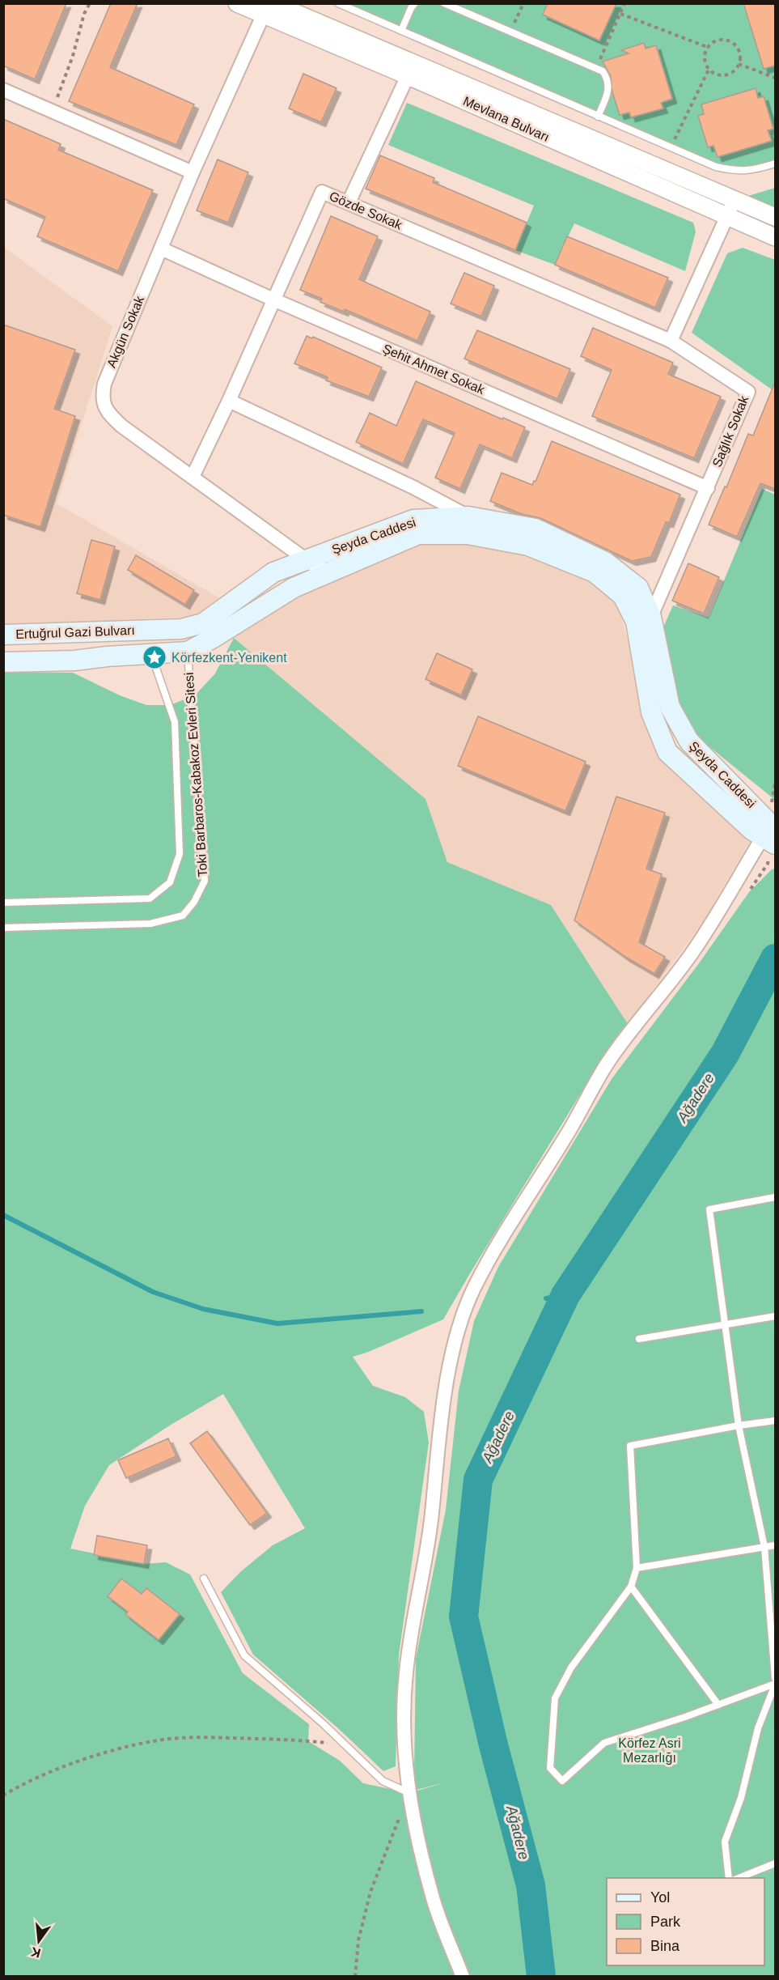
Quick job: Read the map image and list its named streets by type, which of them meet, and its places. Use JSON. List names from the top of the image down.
{
  "streets": {
    "main road": ["Şeyda Caddesi", "Ertuğrul Gazi Bulvarı"],
    "street": [
      "Mevlana Bulvarı",
      "Gözde Sokak",
      "Akgün Sokak",
      "Şehit Ahmet Sokak",
      "Sağlık Sokak"
    ],
    "lane": ["Toki Barbaros-Kabakoz Evleri Sitesi"]
  },
  "crossings": [
    ["Mevlana Bulvarı", "Akgün Sokak"],
    ["Gözde Sokak", "Akgün Sokak"],
    ["Gözde Sokak", "Şehit Ahmet Sokak"],
    ["Gözde Sokak", "Sağlık Sokak"],
    ["Akgün Sokak", "Şehit Ahmet Sokak"],
    ["Akgün Sokak", "Şeyda Caddesi"],
    ["Şehit Ahmet Sokak", "Sağlık Sokak"],
    ["Sağlık Sokak", "Şeyda Caddesi"],
    ["Şeyda Caddesi", "Ertuğrul Gazi Bulvarı"],
    ["Şeyda Caddesi", "Toki Barbaros-Kabakoz Evleri Sitesi"],
    ["Ertuğrul Gazi Bulvarı", "Toki Barbaros-Kabakoz Evleri Sitesi"]
  ],
  "water": ["Ağadere"],
  "parks": ["Körfez Asri Mezarlığı"],
  "places": {
    "place": ["Körfezkent-Yenikent"]
  },
  "legend": ["Yol", "Park", "Bina"],
  "north": "bottom"
}
